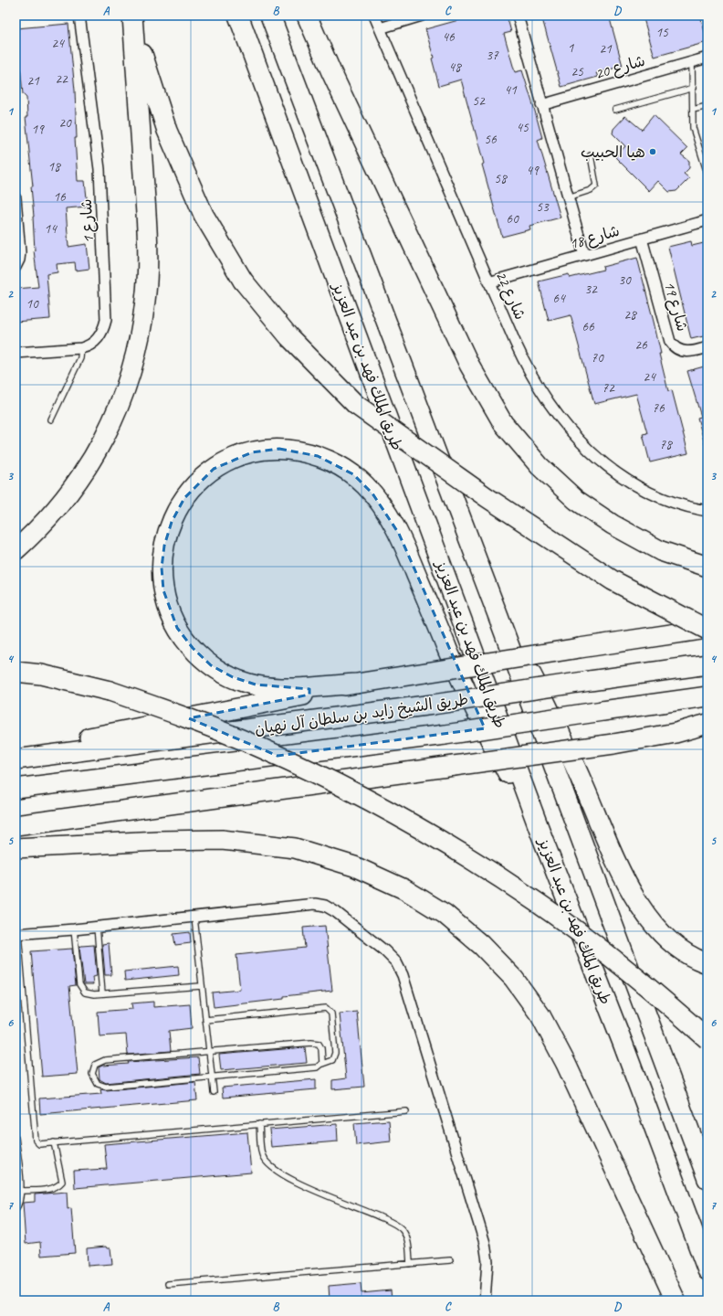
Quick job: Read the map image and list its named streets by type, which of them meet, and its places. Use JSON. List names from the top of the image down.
{
  "streets": {
    "highway": ["طريق الملك فهد بن عبد العزيز", "طريق الشيخ زايد بن سلطان آل نهيان"],
    "street": [
      "شارع 20",
      "شارع 1",
      "شارع 18",
      "شارع 22",
      "شارع 19"
    ]
  },
  "crossings": [
    ["شارع 18", "شارع 22"],
    ["شارع 18", "شارع 19"]
  ],
  "places": ["هيا الحبيب"],
  "house_numbers": [
    "15",
    "46",
    "24",
    "1",
    "21",
    "37",
    "48",
    "25",
    "22",
    "21",
    "41",
    "52",
    "20",
    "45",
    "19",
    "56",
    "18",
    "49",
    "58",
    "16",
    "53",
    "60",
    "14",
    "30",
    "32",
    "64",
    "10",
    "28",
    "66",
    "26",
    "70",
    "24",
    "72",
    "76",
    "78"
  ],
  "grid": {
    "columns": [
      "A",
      "B",
      "C",
      "D"
    ],
    "rows": [
      "1",
      "2",
      "3",
      "4",
      "5",
      "6",
      "7"
    ]
  }
}
